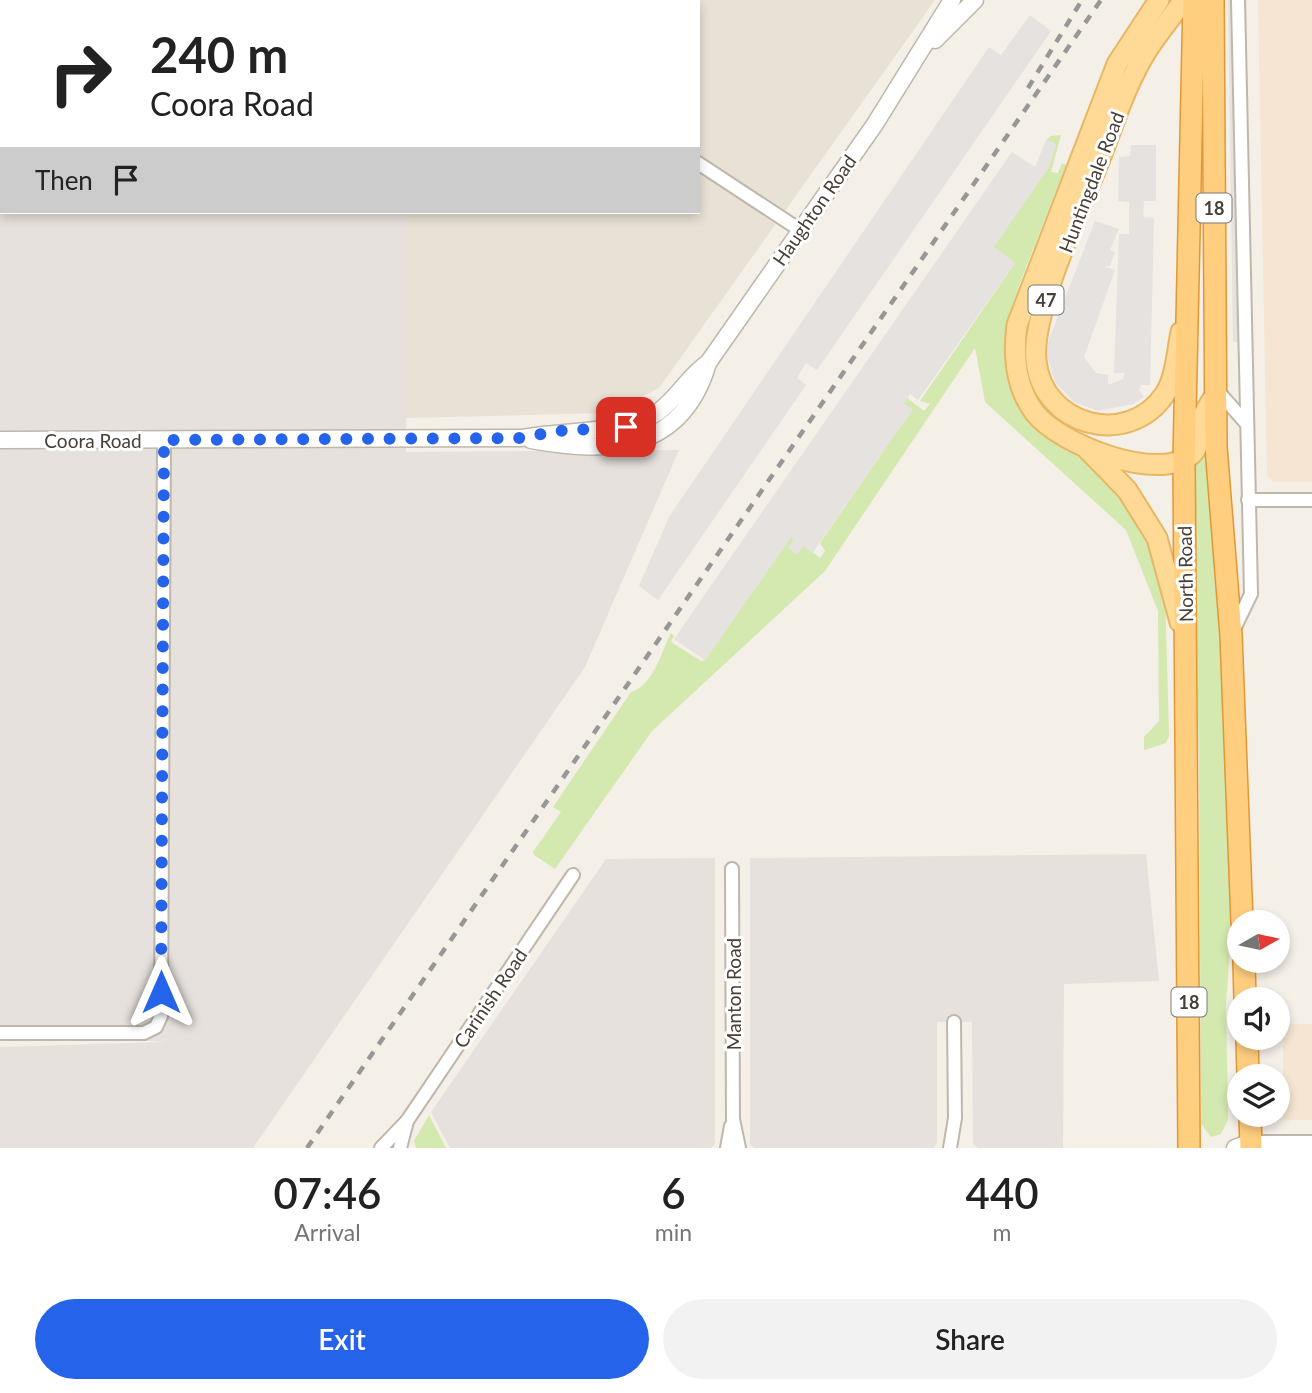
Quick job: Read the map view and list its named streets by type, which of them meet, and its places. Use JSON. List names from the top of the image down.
{
  "streets": {
    "highway": ["18", "North Road"],
    "main road": ["Huntingdale Road", "47"],
    "street": [
      "Haughton Road",
      "Coora Road",
      "Manton Road",
      "Carinish Road"
    ]
  },
  "crossings": [
    ["Huntingdale Road", "North Road"],
    ["Haughton Road", "Coora Road"]
  ],
  "north": "right",
  "page": {
    "turn": ["240 m", "Coora Road"],
    "then": "Then",
    "eta": [
      "07:46",
      "Arrival",
      "6",
      "min",
      "440",
      "m"
    ],
    "buttons": ["Exit", "Share"]
  }
}
